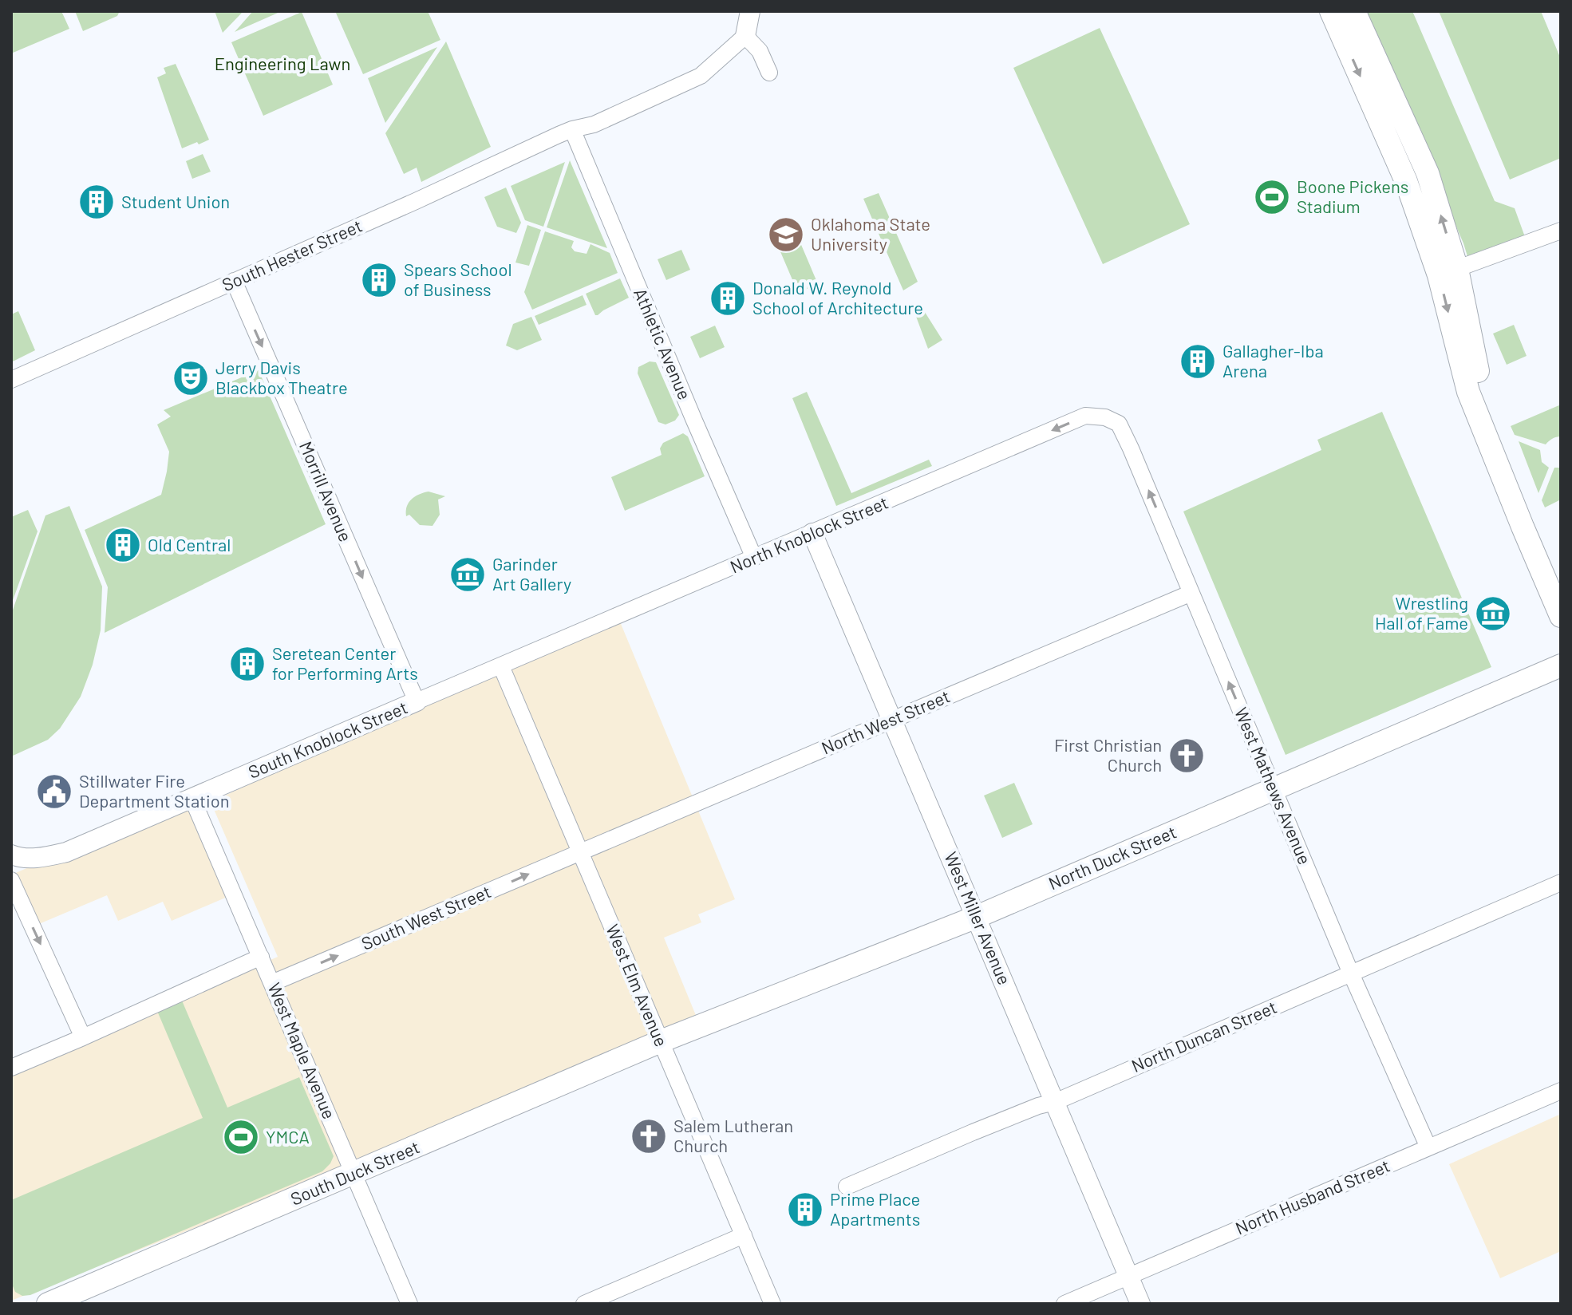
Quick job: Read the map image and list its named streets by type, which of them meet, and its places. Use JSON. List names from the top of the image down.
{
  "streets": {
    "main road": ["North Duck Street", "South Duck Street"],
    "street": [
      "South Hester Street",
      "Athletic Avenue",
      "Morrill Avenue",
      "North Knoblock Street",
      "North West Street",
      "South Knoblock Street",
      "West Mathews Avenue",
      "South West Street",
      "West Miller Avenue",
      "West Elm Avenue",
      "North Duncan Street",
      "West Maple Avenue",
      "North Husband Street"
    ]
  },
  "crossings": [
    ["South Hester Street", "Athletic Avenue"],
    ["South Hester Street", "Morrill Avenue"],
    ["Athletic Avenue", "North Knoblock Street"],
    ["Morrill Avenue", "South Knoblock Street"],
    ["North Knoblock Street", "South Knoblock Street"],
    ["North Knoblock Street", "West Mathews Avenue"],
    ["North Knoblock Street", "West Miller Avenue"],
    ["North Knoblock Street", "West Elm Avenue"],
    ["North West Street", "West Mathews Avenue"],
    ["North West Street", "South West Street"],
    ["North West Street", "West Miller Avenue"],
    ["North West Street", "West Elm Avenue"],
    ["South Knoblock Street", "West Elm Avenue"],
    ["South Knoblock Street", "West Maple Avenue"],
    ["West Mathews Avenue", "North Duck Street"],
    ["West Mathews Avenue", "North Duncan Street"],
    ["West Mathews Avenue", "North Husband Street"],
    ["North Duck Street", "West Miller Avenue"],
    ["North Duck Street", "West Elm Avenue"],
    ["North Duck Street", "South Duck Street"],
    ["South West Street", "West Elm Avenue"],
    ["South West Street", "West Maple Avenue"],
    ["West Miller Avenue", "North Duncan Street"],
    ["West Miller Avenue", "North Husband Street"],
    ["West Elm Avenue", "South Duck Street"],
    ["West Maple Avenue", "South Duck Street"]
  ],
  "one_way": [
    "Morrill Avenue",
    "North Knoblock Street",
    "West Mathews Avenue",
    "South West Street"
  ],
  "parks": ["Engineering Lawn"],
  "places": {
    "sports": ["Boone Pickens Stadium", "YMCA"],
    "building": [
      "Student Union",
      "Spears School of Business",
      "Donald W. Reynold School of Architecture",
      "Gallagher-Iba Arena",
      "Old Central",
      "Seretean Center for Performing Arts",
      "Prime Place Apartments"
    ],
    "school or university": ["Oklahoma State University"],
    "theatre": ["Jerry Davis Blackbox Theatre"],
    "museum": ["Garinder Art Gallery", "Wrestling Hall of Fame"],
    "church": ["First Christian Church", "Salem Lutheran Church"],
    "public building": ["Stillwater Fire Department Station"]
  }
}
